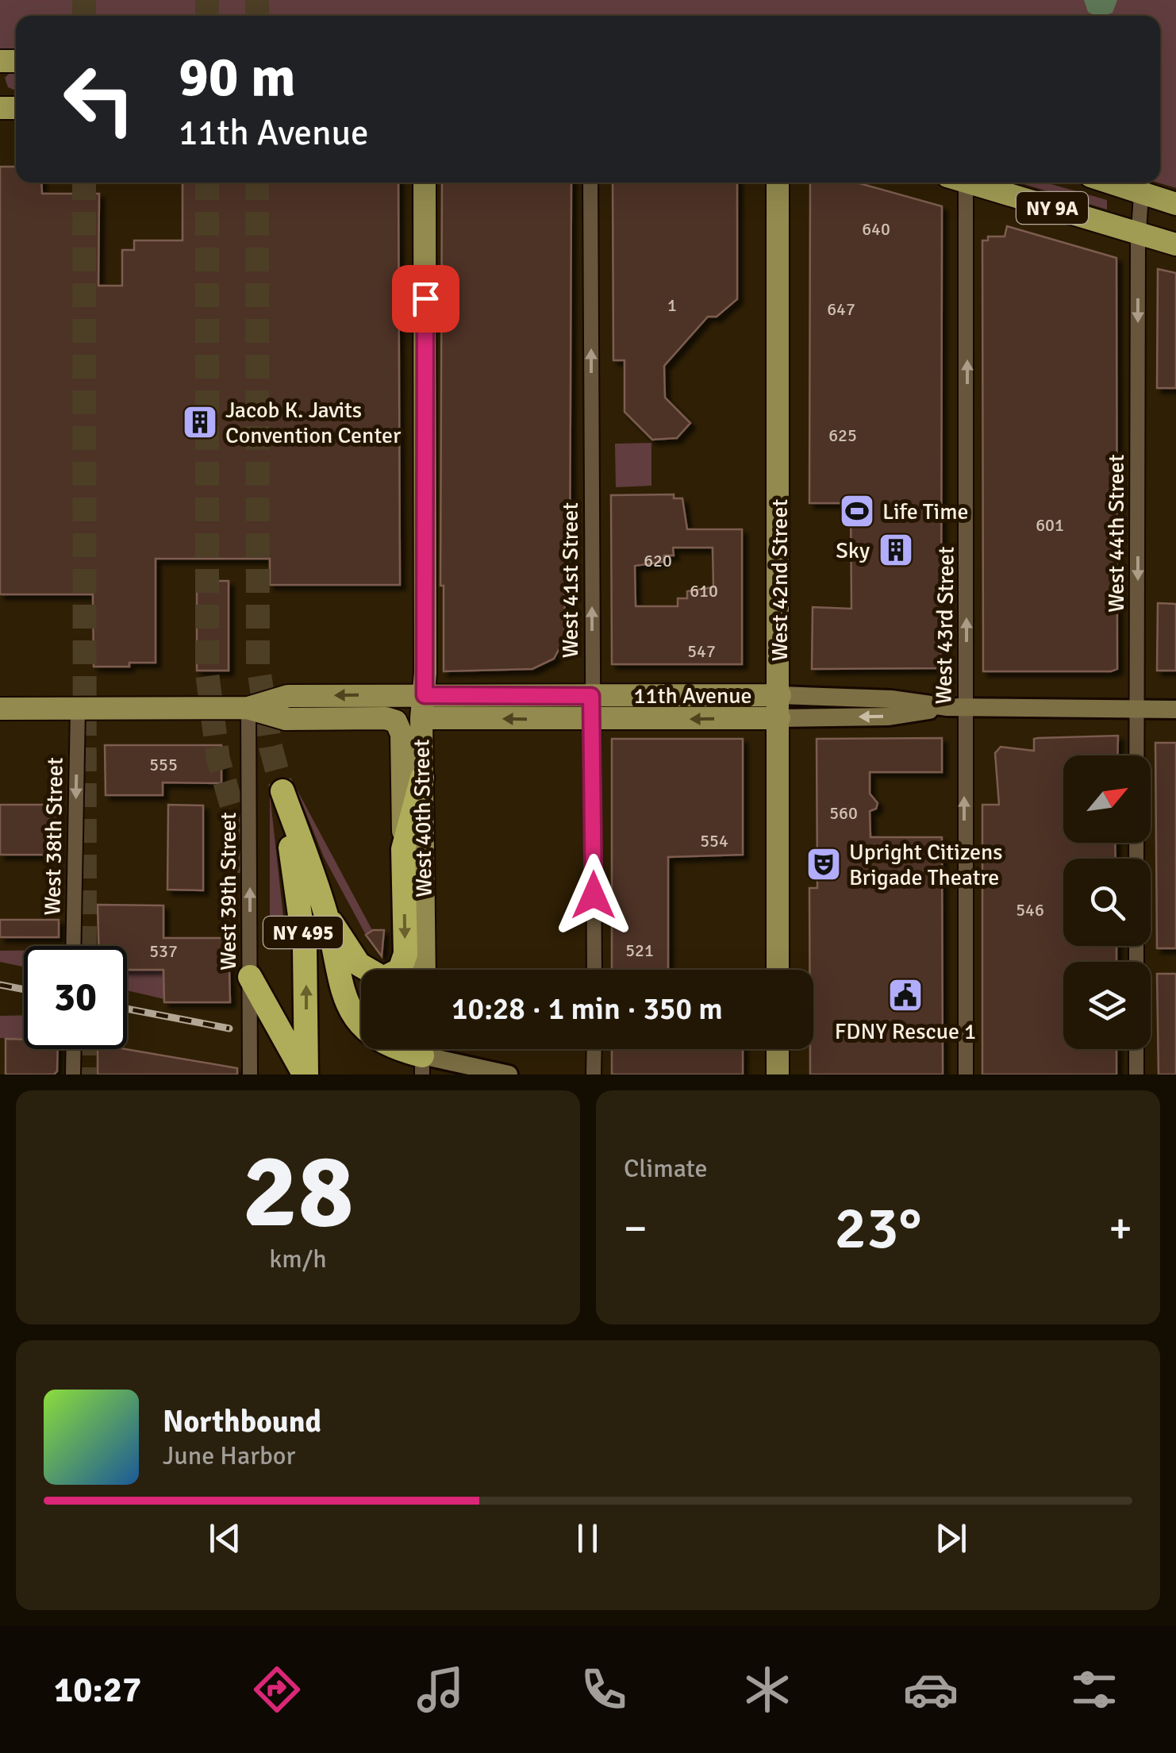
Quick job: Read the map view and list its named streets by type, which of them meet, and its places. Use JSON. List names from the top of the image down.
{
  "streets": {
    "highway": ["NY 9A", "NY 495"],
    "main road": ["West 42nd Street", "11th Avenue", "West 40th Street"],
    "street": [
      "West 44th Street",
      "West 41st Street",
      "West 43rd Street",
      "West 38th Street",
      "West 39th Street"
    ]
  },
  "crossings": [
    ["NY 9A", "West 44th Street"],
    ["West 44th Street", "11th Avenue"],
    ["West 41st Street", "11th Avenue"],
    ["West 42nd Street", "11th Avenue"],
    ["West 43rd Street", "11th Avenue"],
    ["11th Avenue", "West 40th Street"],
    ["11th Avenue", "West 38th Street"],
    ["11th Avenue", "West 39th Street"]
  ],
  "one_way": [
    "West 44th Street",
    "West 41st Street",
    "West 43rd Street",
    "West 38th Street",
    "West 39th Street"
  ],
  "places": {
    "building": ["Jacob K. Javits Convention Center", "Sky"],
    "sports": ["Life Time"],
    "theatre": ["Upright Citizens Brigade Theatre"],
    "public building": ["FDNY Rescue 1"]
  },
  "house_numbers": [
    "640",
    "1",
    "647",
    "625",
    "601",
    "620",
    "610",
    "547",
    "555",
    "560",
    "554",
    "546",
    "521",
    "537"
  ],
  "north": "top right",
  "page": {
    "turn": ["90 m", "11th Avenue"],
    "limit": "30",
    "trip": "10:28 · 1 min · 350 m",
    "tile": [
      ["28", "km/h"],
      "Climate"
    ],
    "heat": ["−", "23°", "+"],
    "song": ["Northbound", "June Harbor"],
    "tabs": "10:27"
  }
}
